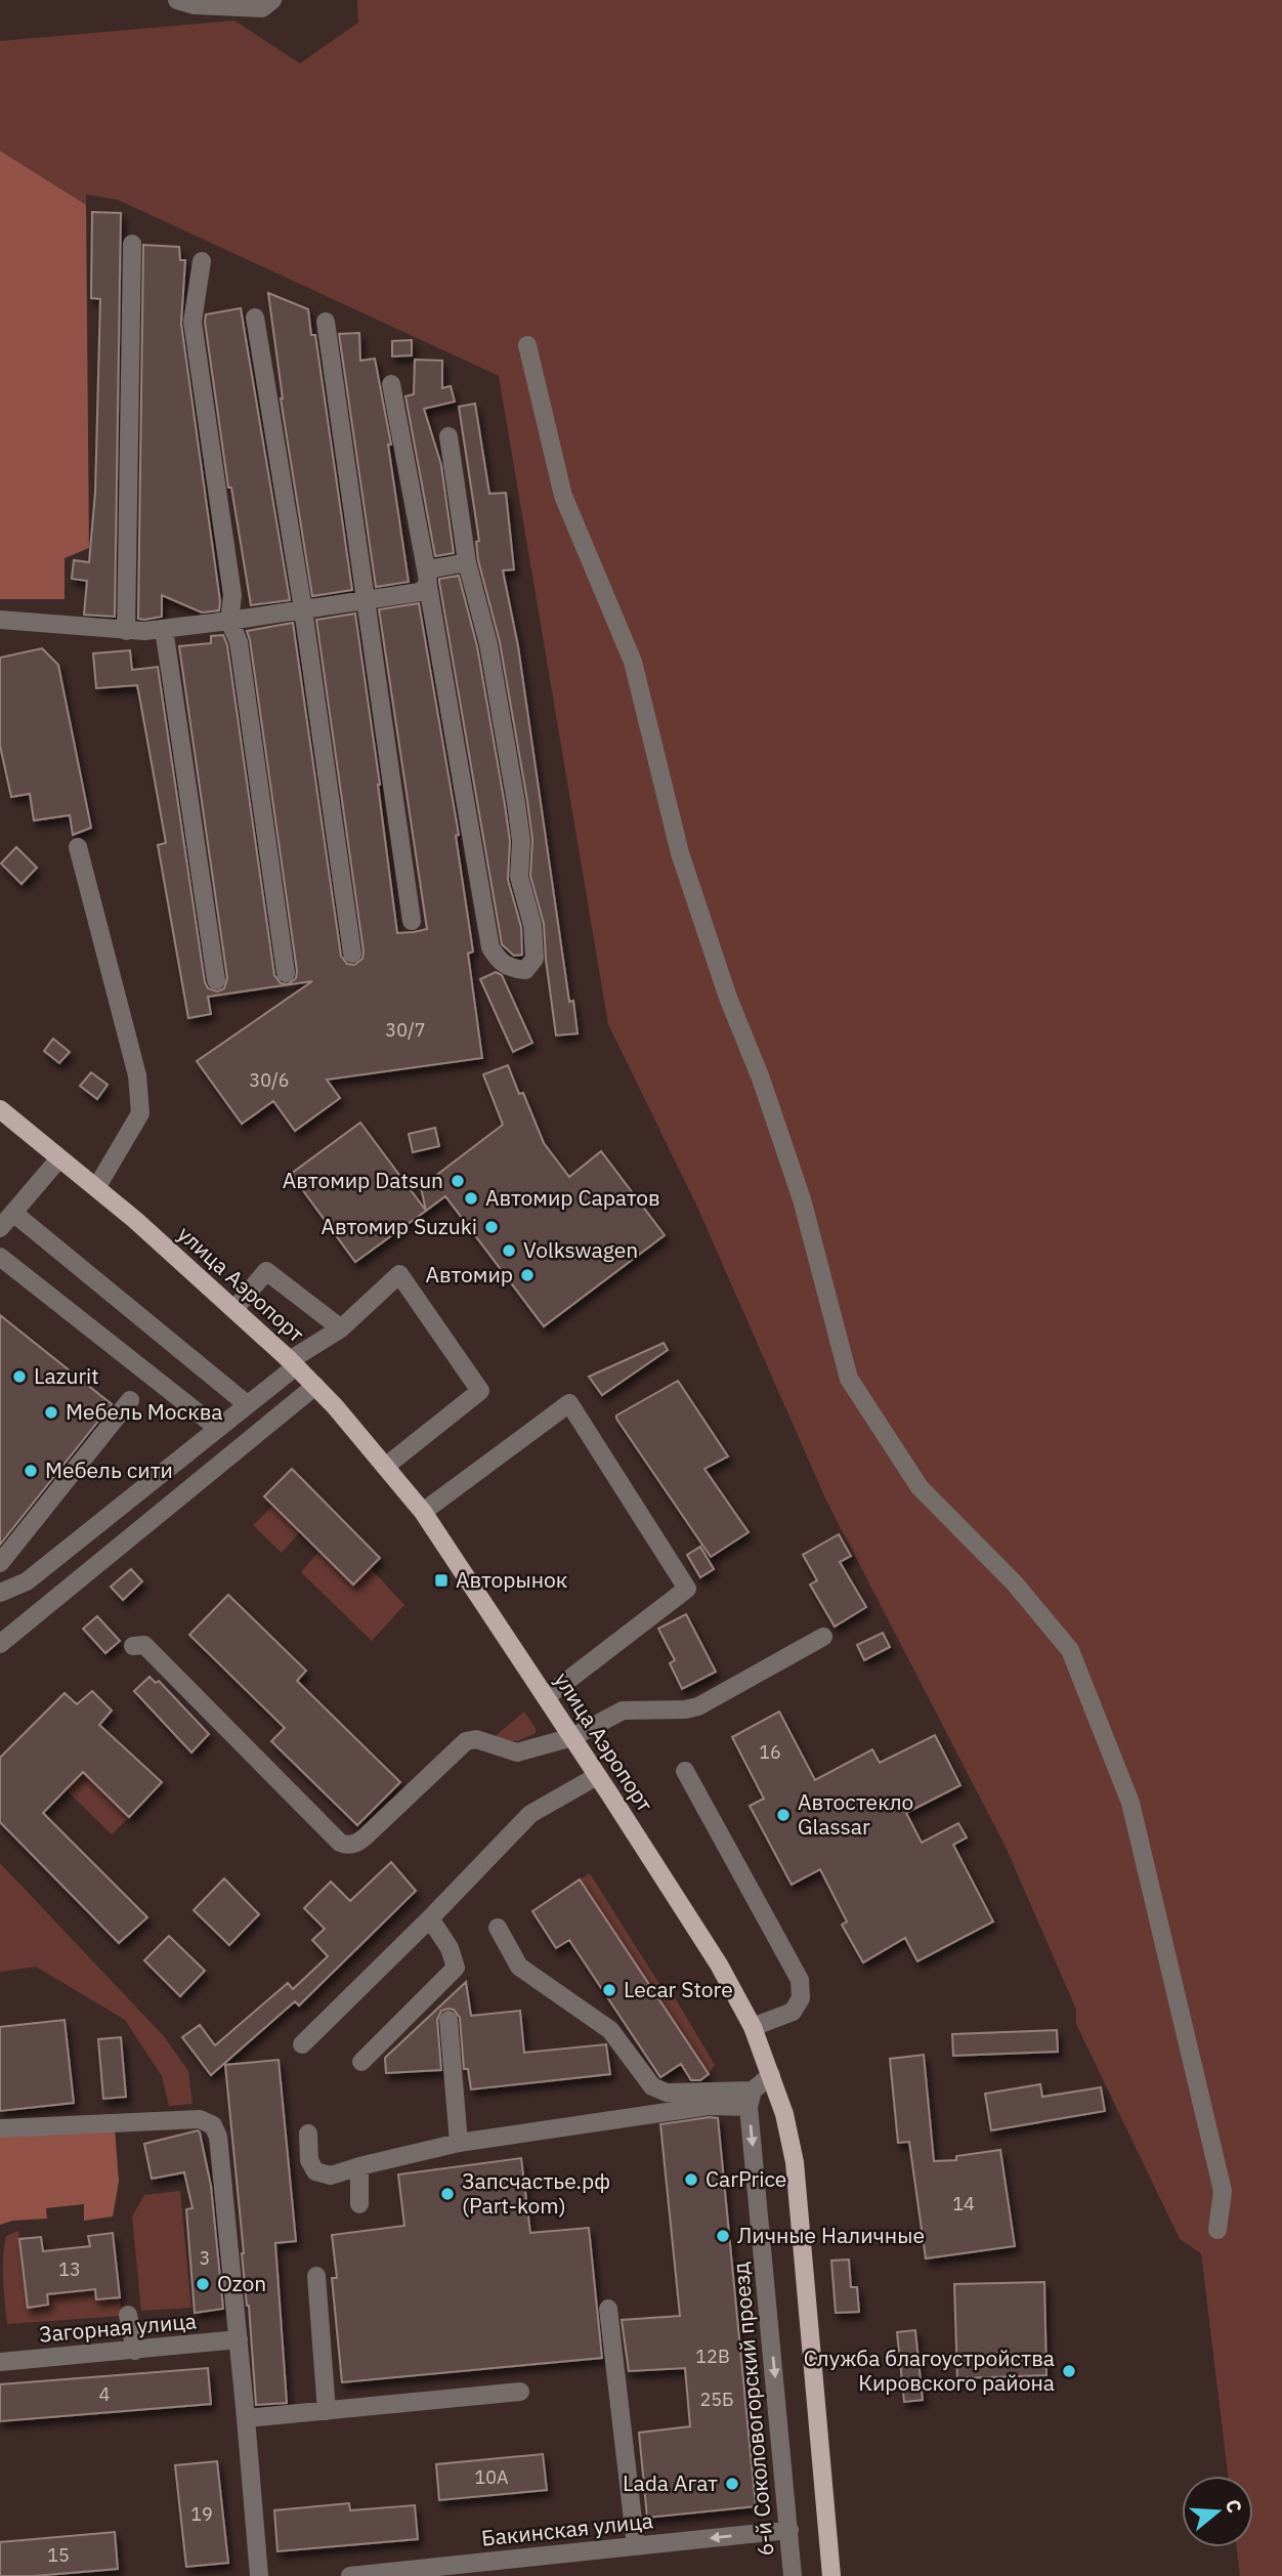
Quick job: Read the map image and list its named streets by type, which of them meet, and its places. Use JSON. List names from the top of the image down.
{
  "streets": {
    "main road": ["улица Аэропорт"],
    "street": ["Загорная улица", "6-й Соколовогорский проезд", "Бакинская улица"]
  },
  "crossings": [
    ["6-й Соколовогорский проезд", "Бакинская улица"]
  ],
  "places": {
    "other": [
      "Автомир Datsun",
      "Автомир Саратов",
      "Автомир Suzuki",
      "Volkswagen",
      "Автомир",
      "Lazurit",
      "Мебель Москва",
      "Мебель сити",
      "Автостекло Glassar",
      "Lecar Store",
      "CarPrice",
      "Запсчастье.рф (Part-kom)",
      "Личные Наличные",
      "Ozon",
      "Служба благоустройства Кировского района",
      "Lada Агат"
    ],
    "transit": ["Авторынок"]
  },
  "house_numbers": [
    "30/7",
    "30/6",
    "16",
    "14",
    "3",
    "13",
    "12В",
    "4",
    "25Б",
    "10А",
    "19",
    "15"
  ],
  "north": "right"
}
